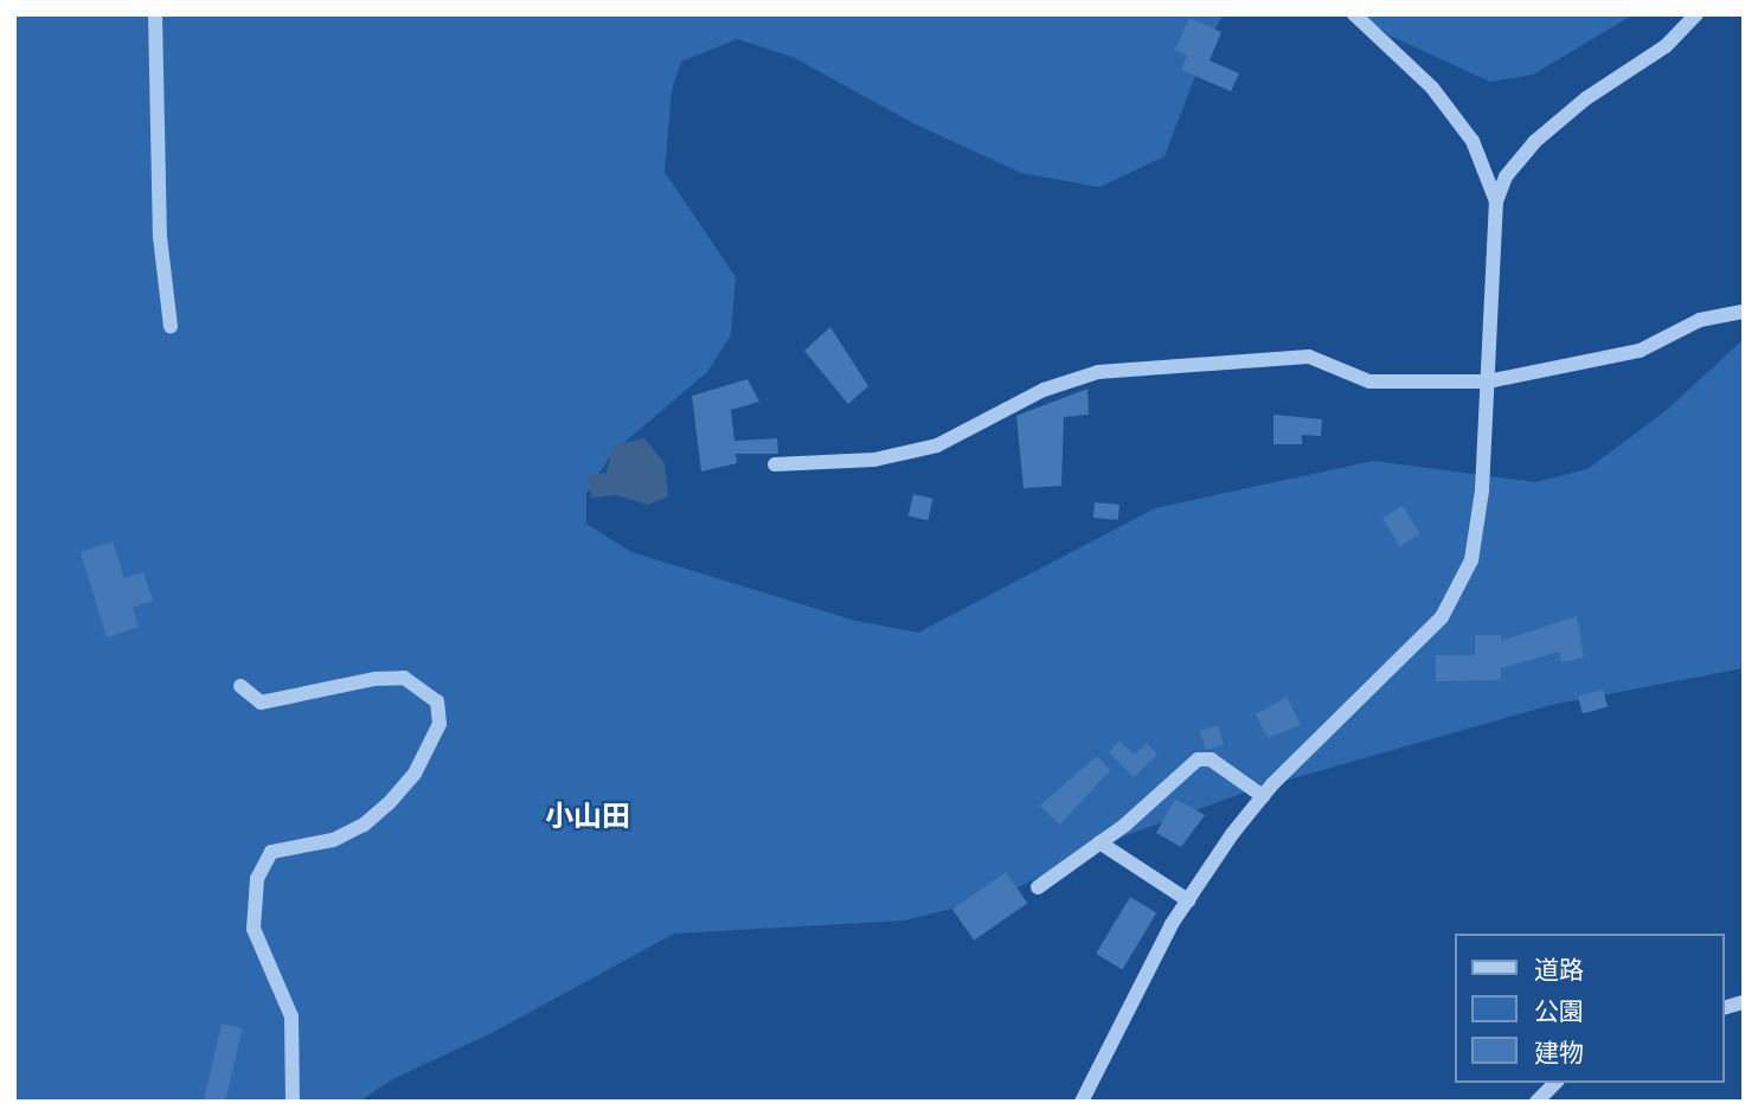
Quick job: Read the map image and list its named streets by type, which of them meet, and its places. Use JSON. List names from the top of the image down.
{
  "districts": ["小山田"],
  "legend": ["道路", "公園", "建物"]
}
